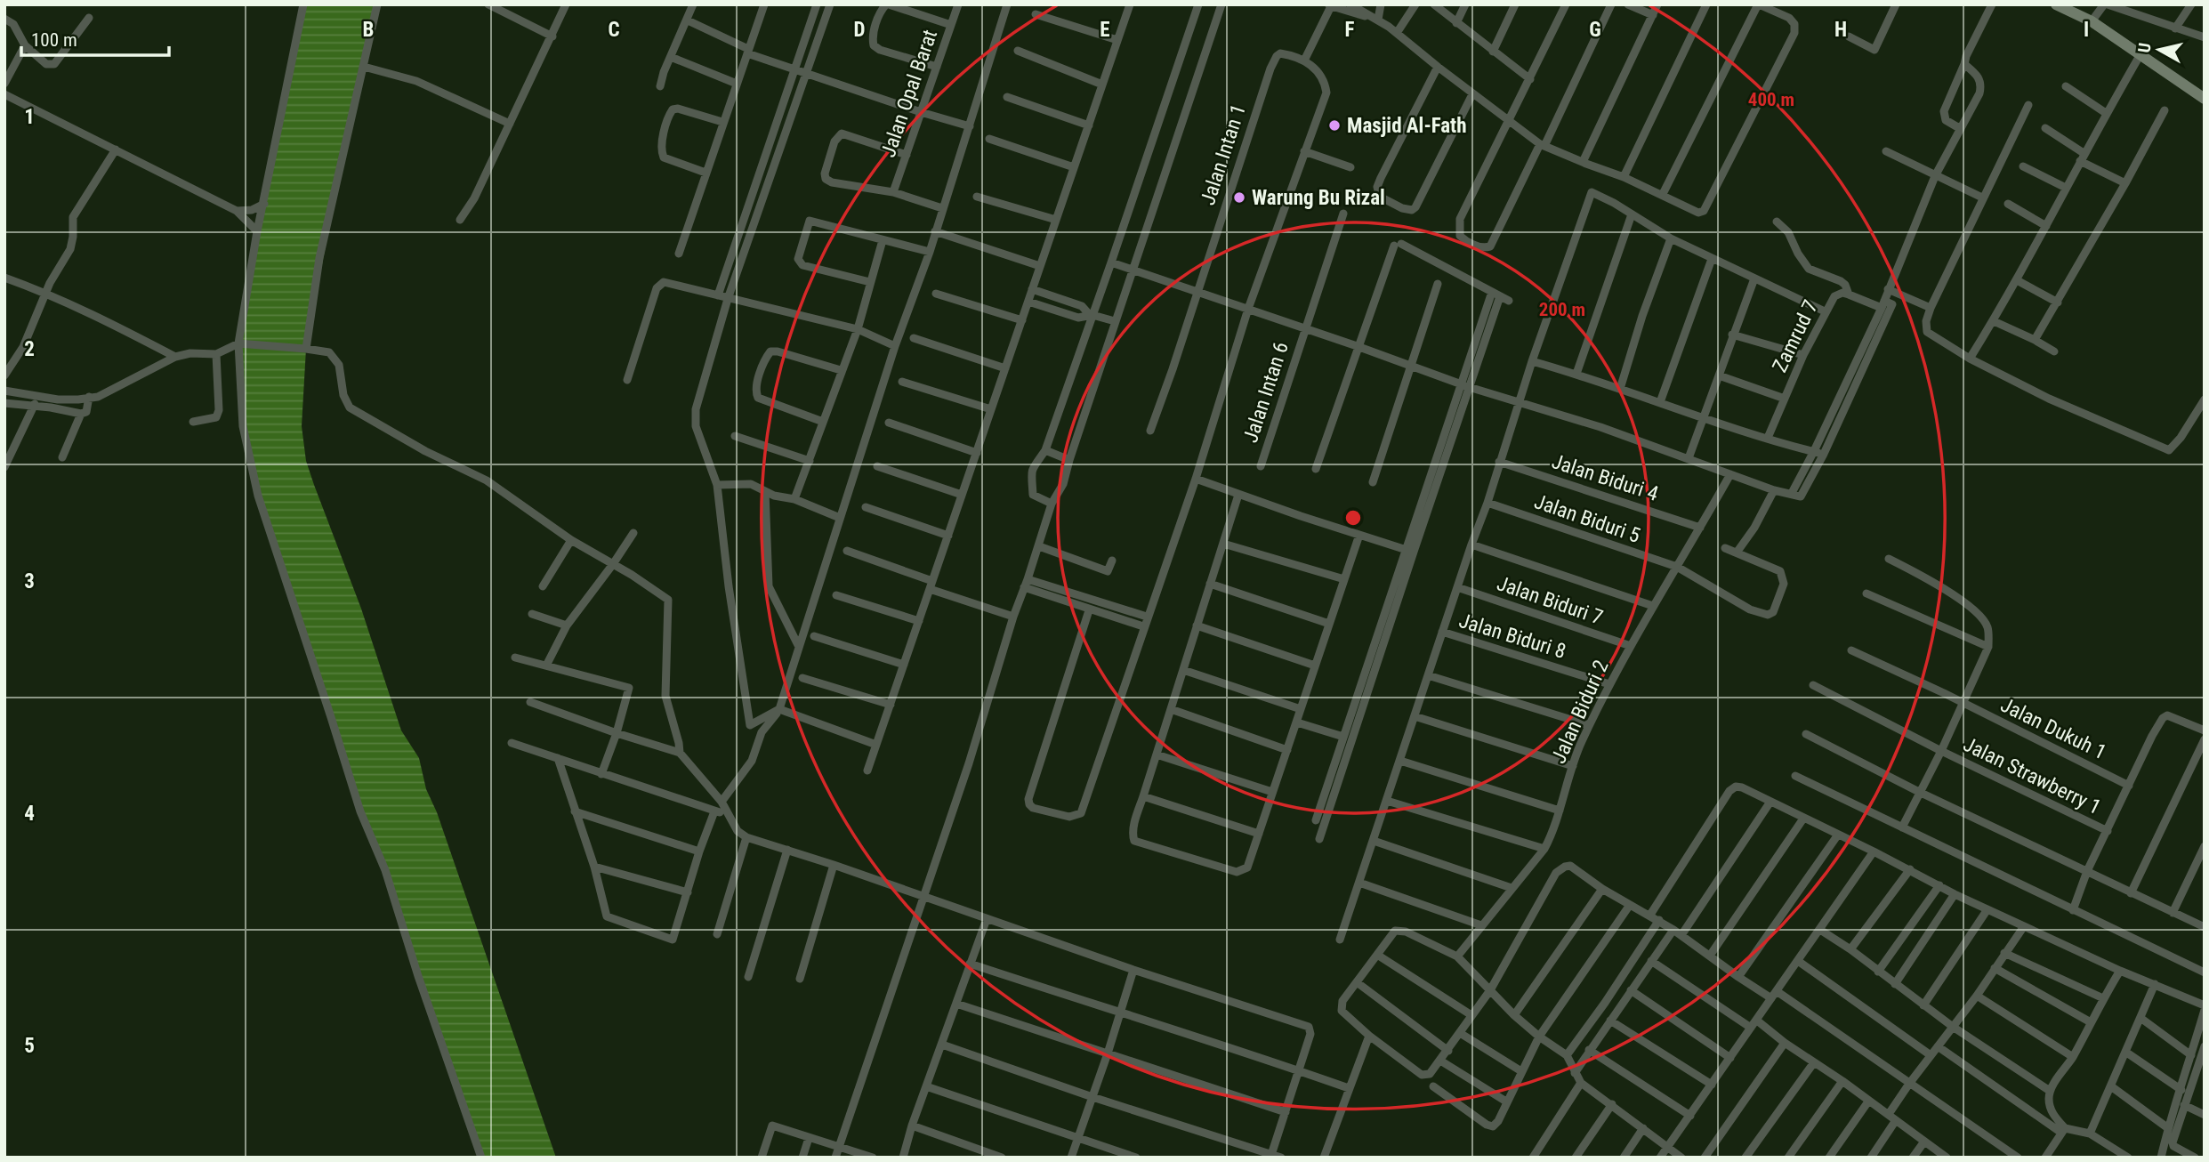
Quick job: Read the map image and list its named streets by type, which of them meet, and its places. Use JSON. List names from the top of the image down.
{
  "streets": {
    "street": [
      "Jalan Opal Barat",
      "Jalan Intan 1",
      "Zamrud 7",
      "Jalan Intan 6",
      "Jalan Biduri 4",
      "Jalan Biduri 5",
      "Jalan Biduri 7",
      "Jalan Biduri 8",
      "Jalan Biduri 2",
      "Jalan Dukuh 1",
      "Jalan Strawberry 1"
    ]
  },
  "crossings": [
    ["Jalan Biduri 4", "Jalan Biduri 2"],
    ["Jalan Biduri 5", "Jalan Biduri 2"],
    ["Jalan Biduri 7", "Jalan Biduri 2"],
    ["Jalan Biduri 8", "Jalan Biduri 2"]
  ],
  "places": ["Masjid Al-Fath", "Warung Bu Rizal"],
  "scale_bar": "100 m",
  "north": "left",
  "grid": {
    "columns": [
      "B",
      "C",
      "D",
      "E",
      "F",
      "G",
      "H",
      "I"
    ],
    "rows": [
      "1",
      "2",
      "3",
      "4",
      "5"
    ]
  },
  "rings": ["400 m", "200 m"]
}
